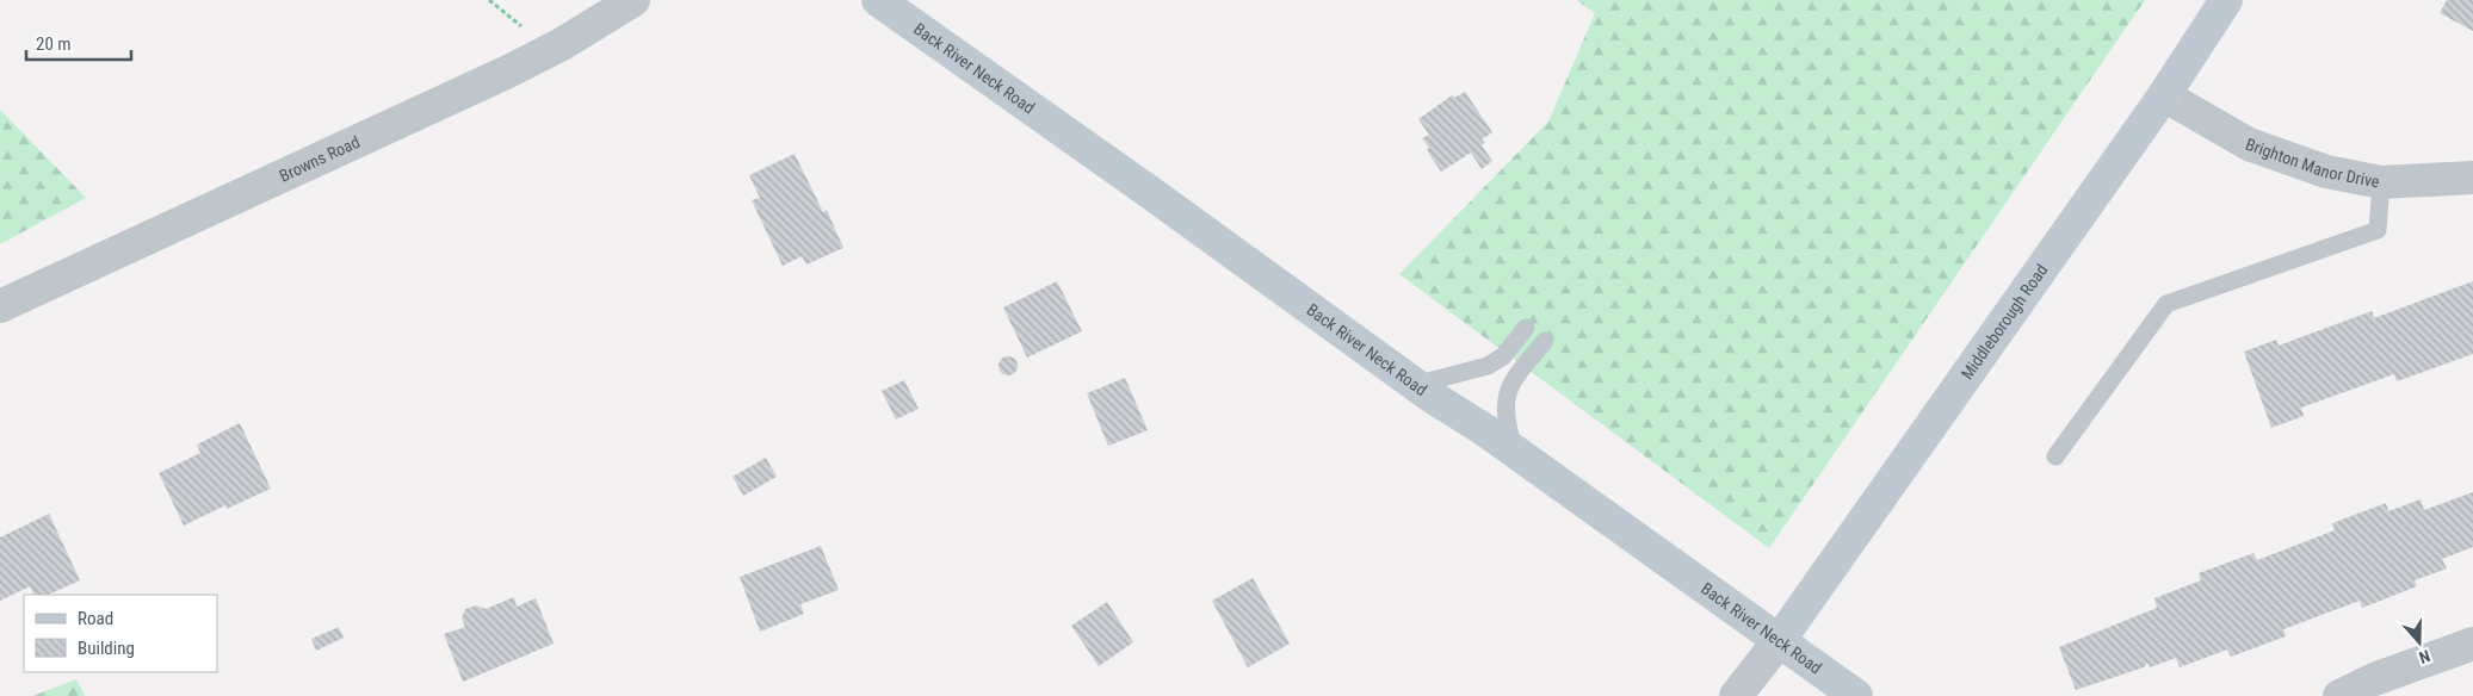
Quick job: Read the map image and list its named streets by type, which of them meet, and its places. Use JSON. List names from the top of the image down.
{
  "streets": {
    "street": [
      "Back River Neck Road",
      "Browns Road",
      "Brighton Manor Drive",
      "Middleborough Road"
    ]
  },
  "crossings": [
    ["Back River Neck Road", "Middleborough Road"],
    ["Brighton Manor Drive", "Middleborough Road"]
  ],
  "legend": ["Road", "Building"],
  "scale_bar": "20 m",
  "north": "bottom"
}
